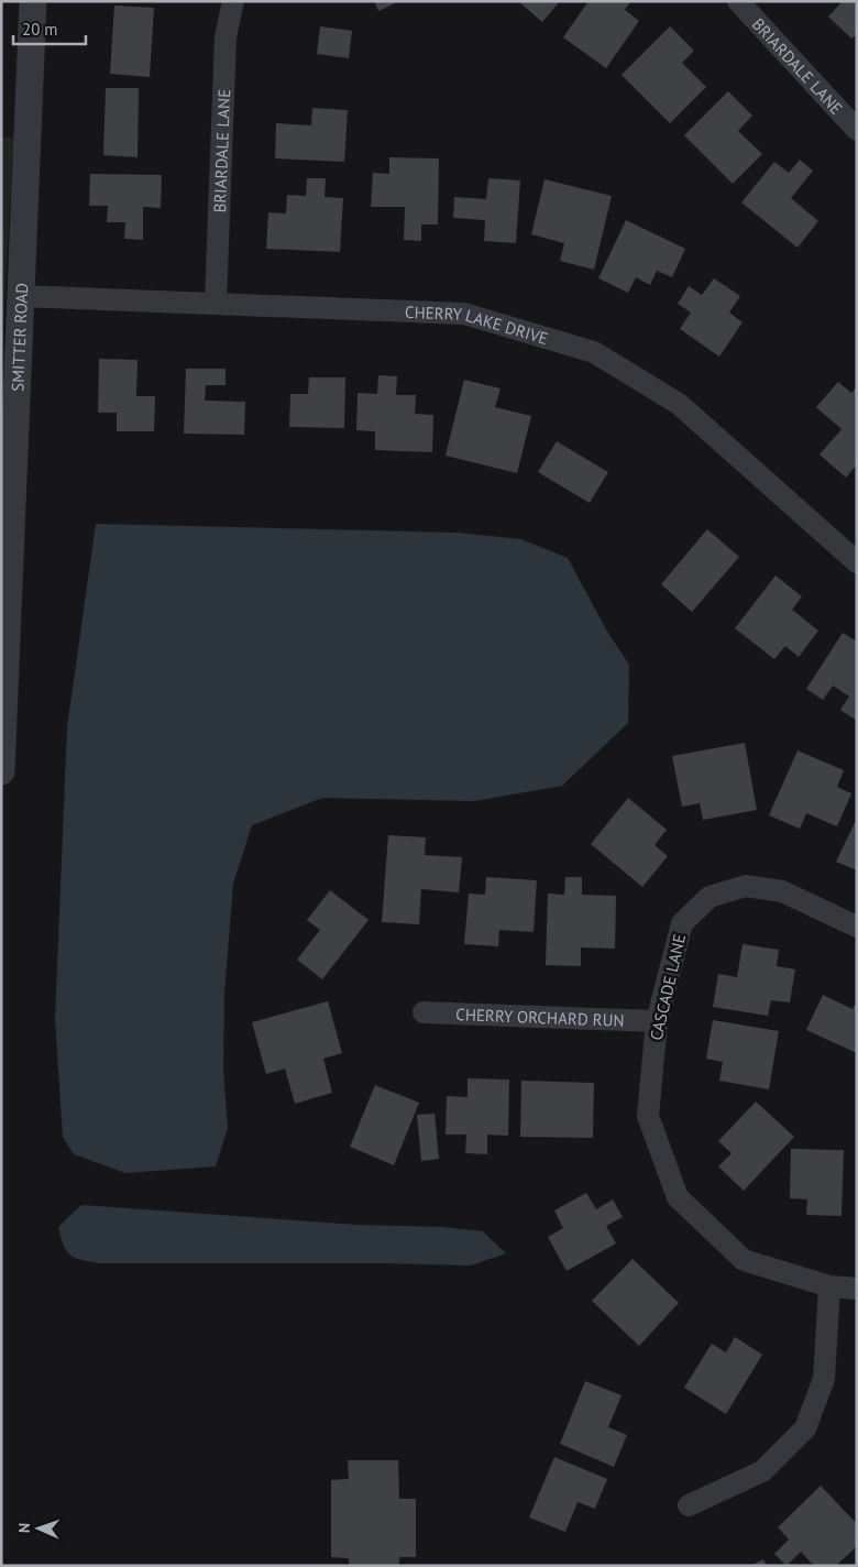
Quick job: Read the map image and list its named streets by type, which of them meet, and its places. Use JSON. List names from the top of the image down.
{
  "streets": {
    "street": [
      "BRIARDALE LANE",
      "CHERRY LAKE DRIVE",
      "SMITTER ROAD",
      "CASCADE LANE",
      "CHERRY ORCHARD RUN"
    ]
  },
  "crossings": [
    ["BRIARDALE LANE", "CHERRY LAKE DRIVE"],
    ["CHERRY LAKE DRIVE", "SMITTER ROAD"],
    ["CASCADE LANE", "CHERRY ORCHARD RUN"]
  ],
  "scale_bar": "20 m",
  "north": "left"
}
